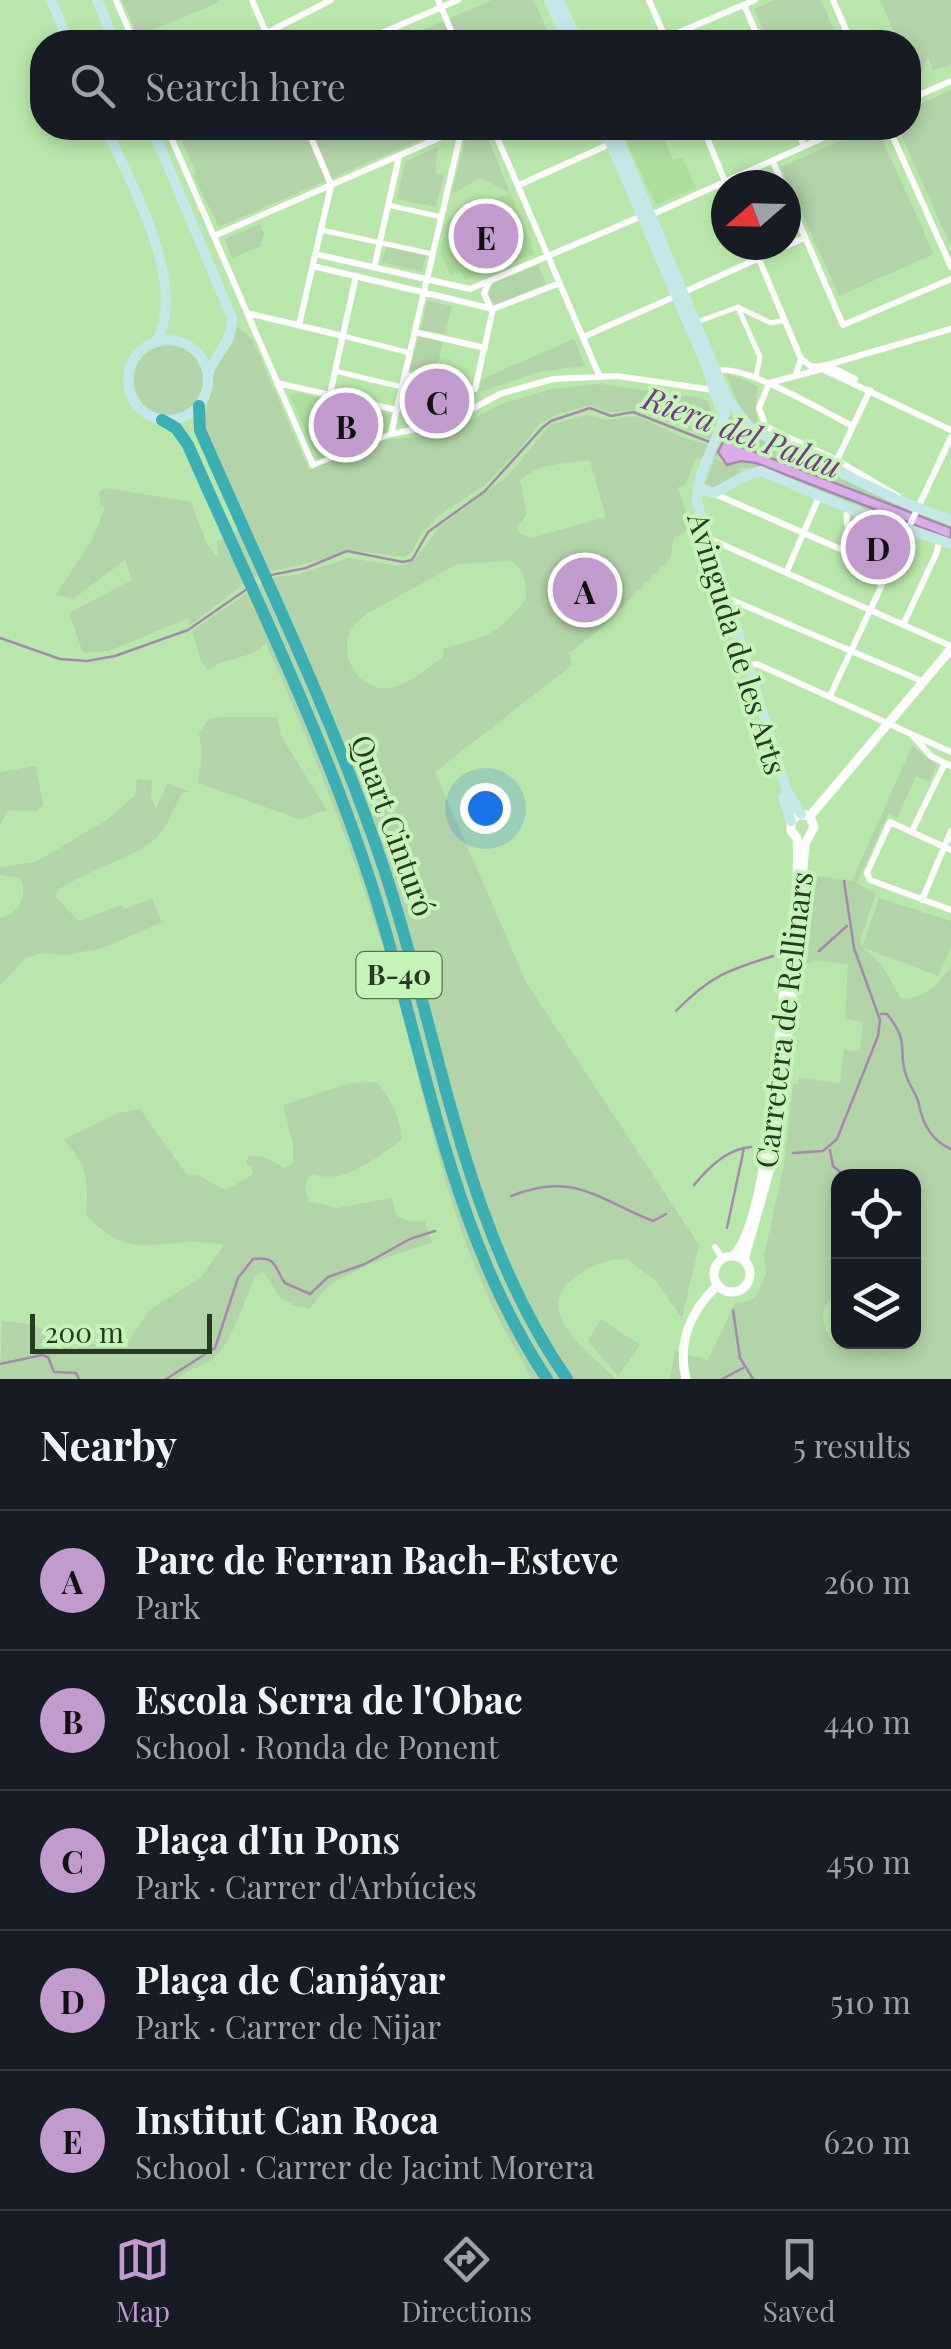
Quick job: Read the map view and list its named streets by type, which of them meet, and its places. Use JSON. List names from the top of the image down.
{
  "streets": {
    "highway": ["Quart Cinturó", "B-40"],
    "main road": ["Avinguda de les Arts"],
    "street": ["Carretera de Rellinars"]
  },
  "water": ["Riera del Palau"],
  "scale_bar": "200 m",
  "north": "left",
  "page": {
    "search": "Search here",
    "pins": [
      "E",
      "C",
      "B",
      "D",
      "A"
    ],
    "scale": "200 m",
    "heading": ["Nearby", "5 results"],
    "list": [
      {
        "mark": "A",
        "name": "Parc de Ferran Bach-Esteve",
        "note": "Park",
        "value": "260 m"
      },
      {
        "mark": "B",
        "name": "Escola Serra de l'Obac",
        "note": "School · Ronda de Ponent",
        "value": "440 m"
      },
      {
        "mark": "C",
        "name": "Plaça d'Iu Pons",
        "note": "Park · Carrer d'Arbúcies",
        "value": "450 m"
      },
      {
        "mark": "D",
        "name": "Plaça de Canjáyar",
        "note": "Park · Carrer de Nijar",
        "value": "510 m"
      },
      {
        "mark": "E",
        "name": "Institut Can Roca",
        "note": "School · Carrer de Jacint Morera",
        "value": "620 m"
      }
    ],
    "nav": ["Map", "Directions", "Saved"]
  }
}
